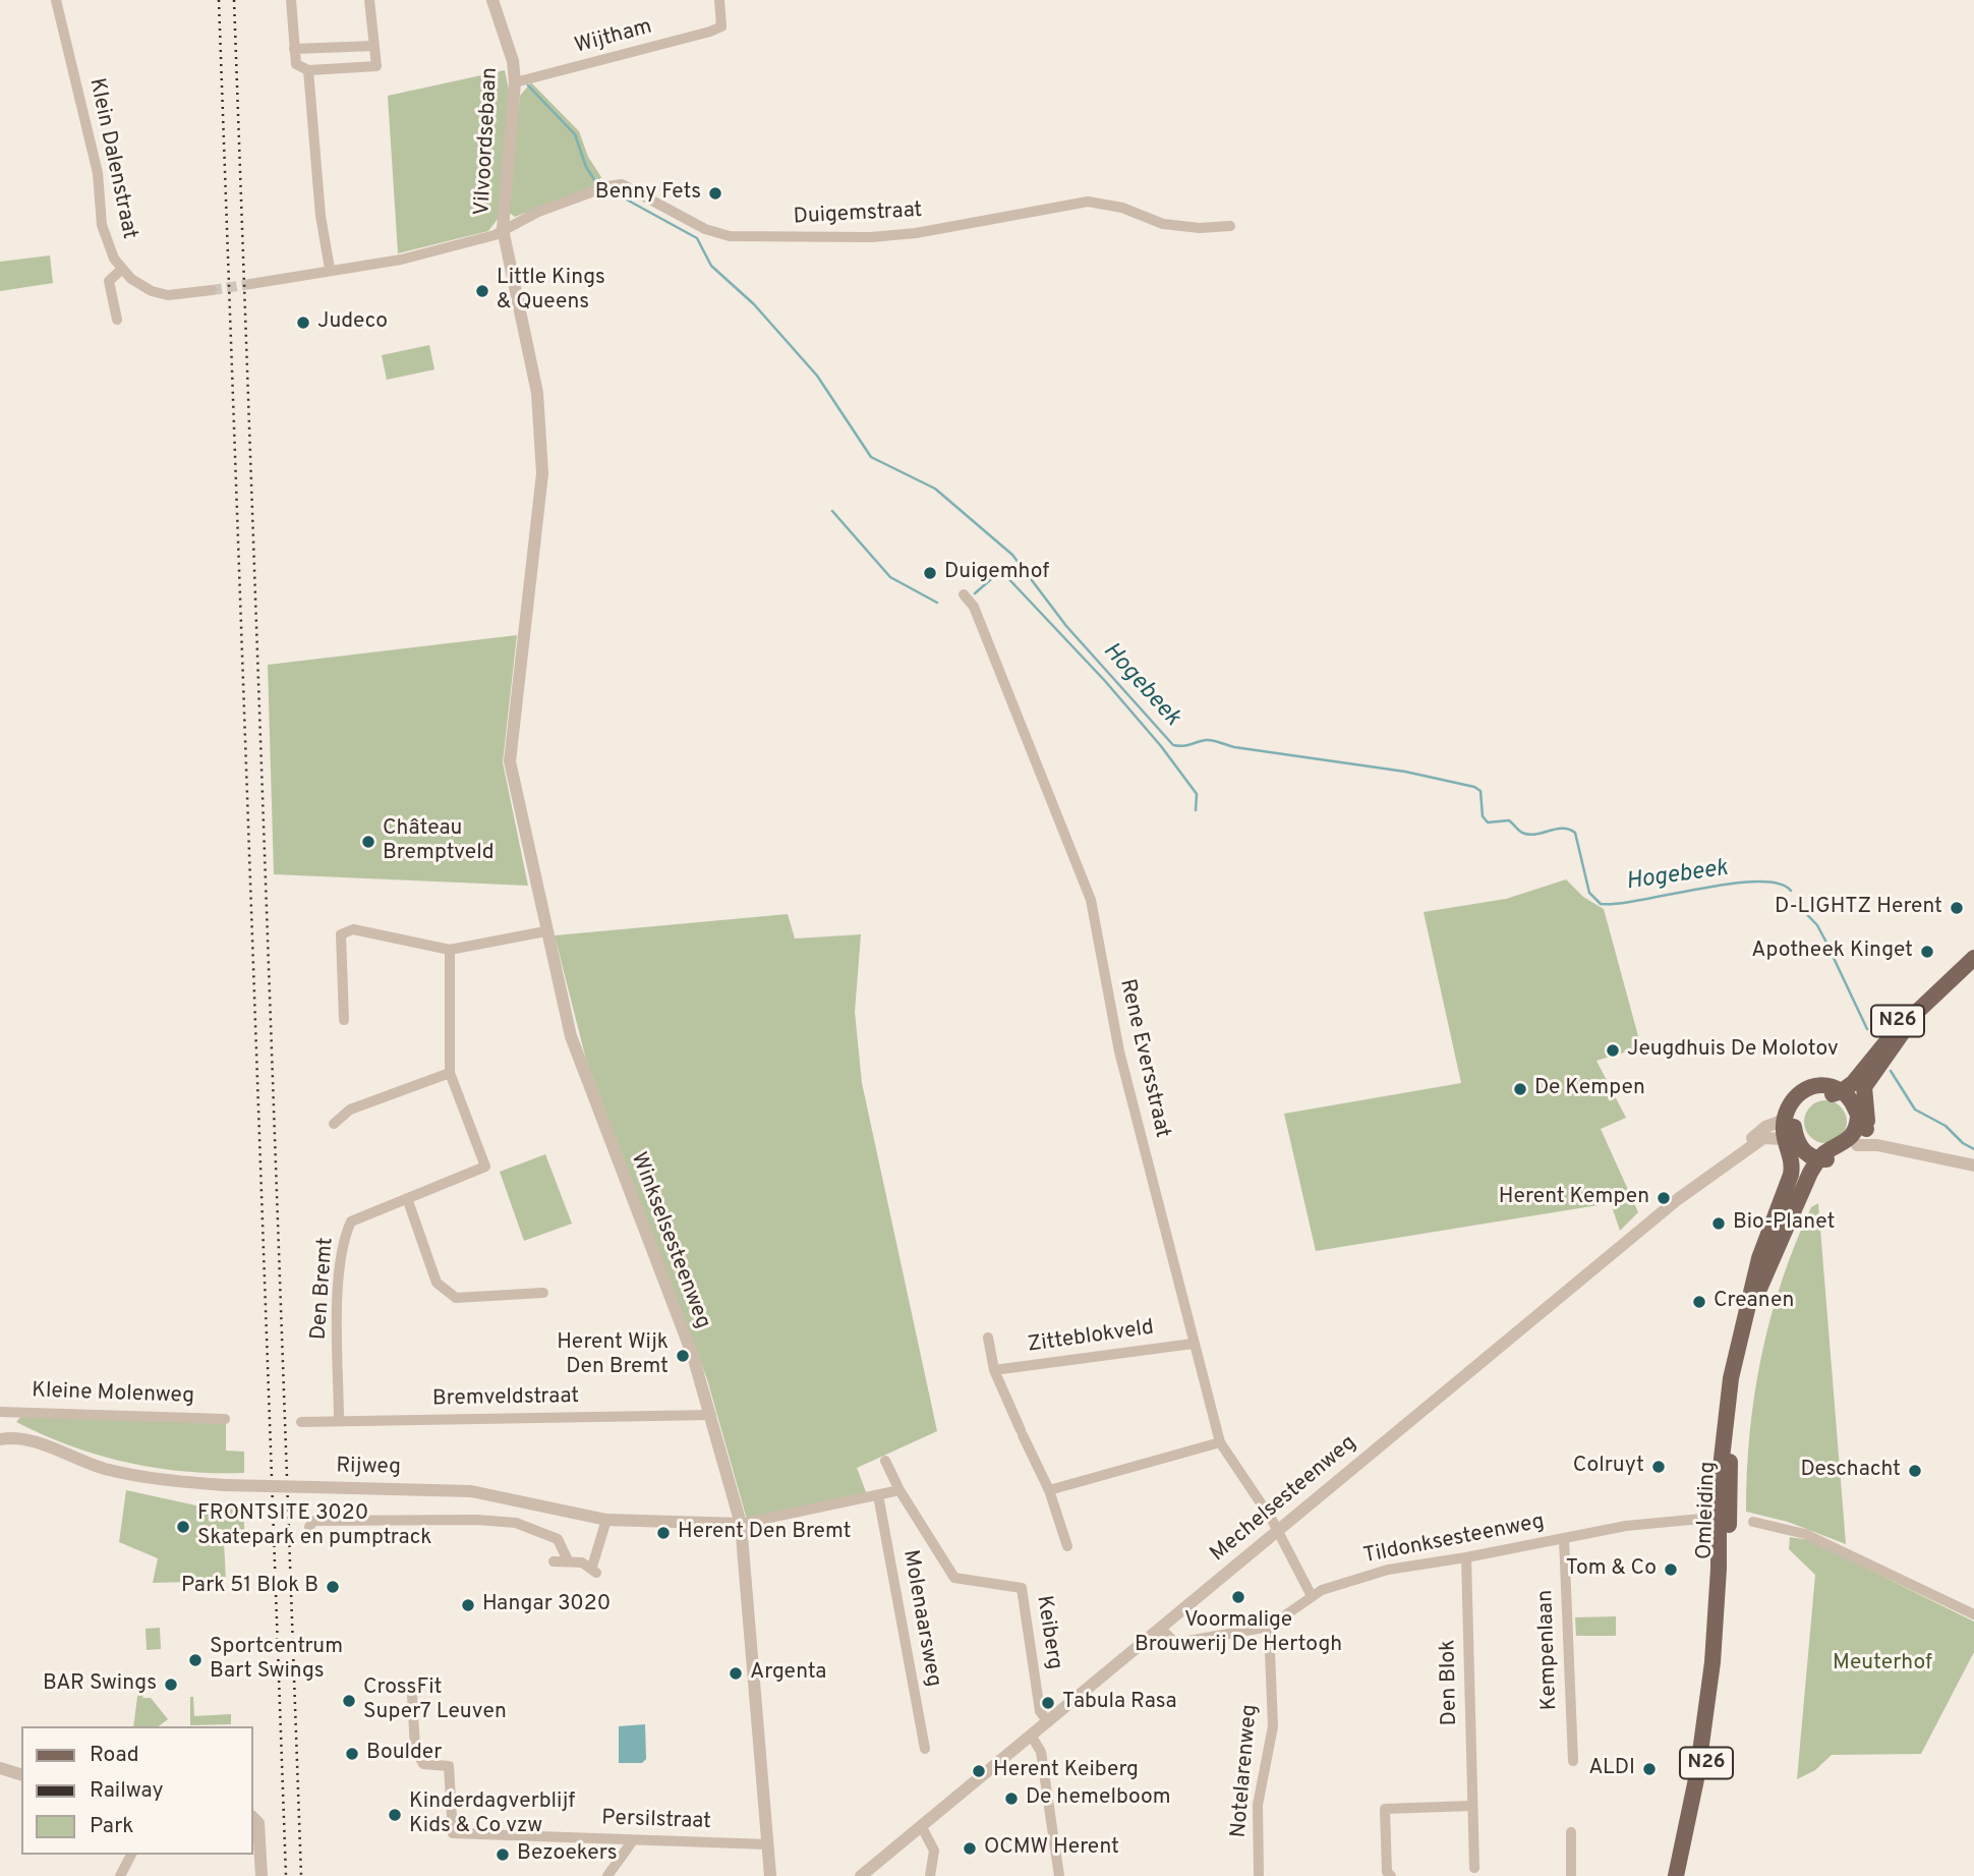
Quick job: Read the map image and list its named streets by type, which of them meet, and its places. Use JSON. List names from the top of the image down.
{
  "streets": {
    "main road": ["N26", "Omleiding"],
    "street": [
      "Wijtham",
      "Vilvoordsebaan",
      "Klein Dalenstraat",
      "Duigemstraat",
      "Rene Eversstraat",
      "Winkselsesteenweg",
      "Den Bremt",
      "Zitteblokveld",
      "Kleine Molenweg",
      "Bremveldstraat",
      "Rijweg",
      "Mechelsesteenweg",
      "Tildonksesteenweg",
      "Molenaarsweg",
      "Keiberg",
      "Kempenlaan",
      "Den Blok",
      "Notelarenweg",
      "Persilstraat"
    ]
  },
  "crossings": [
    ["Wijtham", "Vilvoordsebaan"],
    ["Vilvoordsebaan", "Duigemstraat"],
    ["Vilvoordsebaan", "Winkselsesteenweg"],
    ["N26", "Mechelsesteenweg"],
    ["N26", "Omleiding"],
    ["Rene Eversstraat", "Zitteblokveld"],
    ["Rene Eversstraat", "Mechelsesteenweg"],
    ["Rene Eversstraat", "Tildonksesteenweg"],
    ["Winkselsesteenweg", "Bremveldstraat"],
    ["Winkselsesteenweg", "Rijweg"],
    ["Winkselsesteenweg", "Persilstraat"],
    ["Den Bremt", "Bremveldstraat"],
    ["Mechelsesteenweg", "Omleiding"],
    ["Mechelsesteenweg", "Tildonksesteenweg"],
    ["Mechelsesteenweg", "Keiberg"],
    ["Omleiding", "Tildonksesteenweg"],
    ["Tildonksesteenweg", "Kempenlaan"],
    ["Tildonksesteenweg", "Den Blok"],
    ["Tildonksesteenweg", "Notelarenweg"]
  ],
  "water": ["Hogebeek"],
  "parks": ["Meuterhof"],
  "places": [
    "Benny Fets",
    "Little Kings & Queens",
    "Judeco",
    "Duigemhof",
    "Château Bremptveld",
    "D-LIGHTZ Herent",
    "Apotheek Kinget",
    "Jeugdhuis De Molotov",
    "De Kempen",
    "Herent Kempen",
    "Bio-Planet",
    "Creanen",
    "Herent Wijk Den Bremt",
    "Colruyt",
    "Deschacht",
    "FRONTSITE 3020 Skatepark en pumptrack",
    "Herent Den Bremt",
    "Tom & Co",
    "Park 51 Blok B",
    "Voormalige Brouwerij De Hertogh",
    "Hangar 3020",
    "Sportcentrum Bart Swings",
    "Argenta",
    "BAR Swings",
    "CrossFit Super7 Leuven",
    "Tabula Rasa",
    "Boulder",
    "ALDI",
    "Herent Keiberg",
    "De hemelboom",
    "Kinderdagverblijf Kids & Co vzw",
    "OCMW Herent",
    "Bezoekers"
  ],
  "legend": ["Road", "Railway", "Park"]
}
